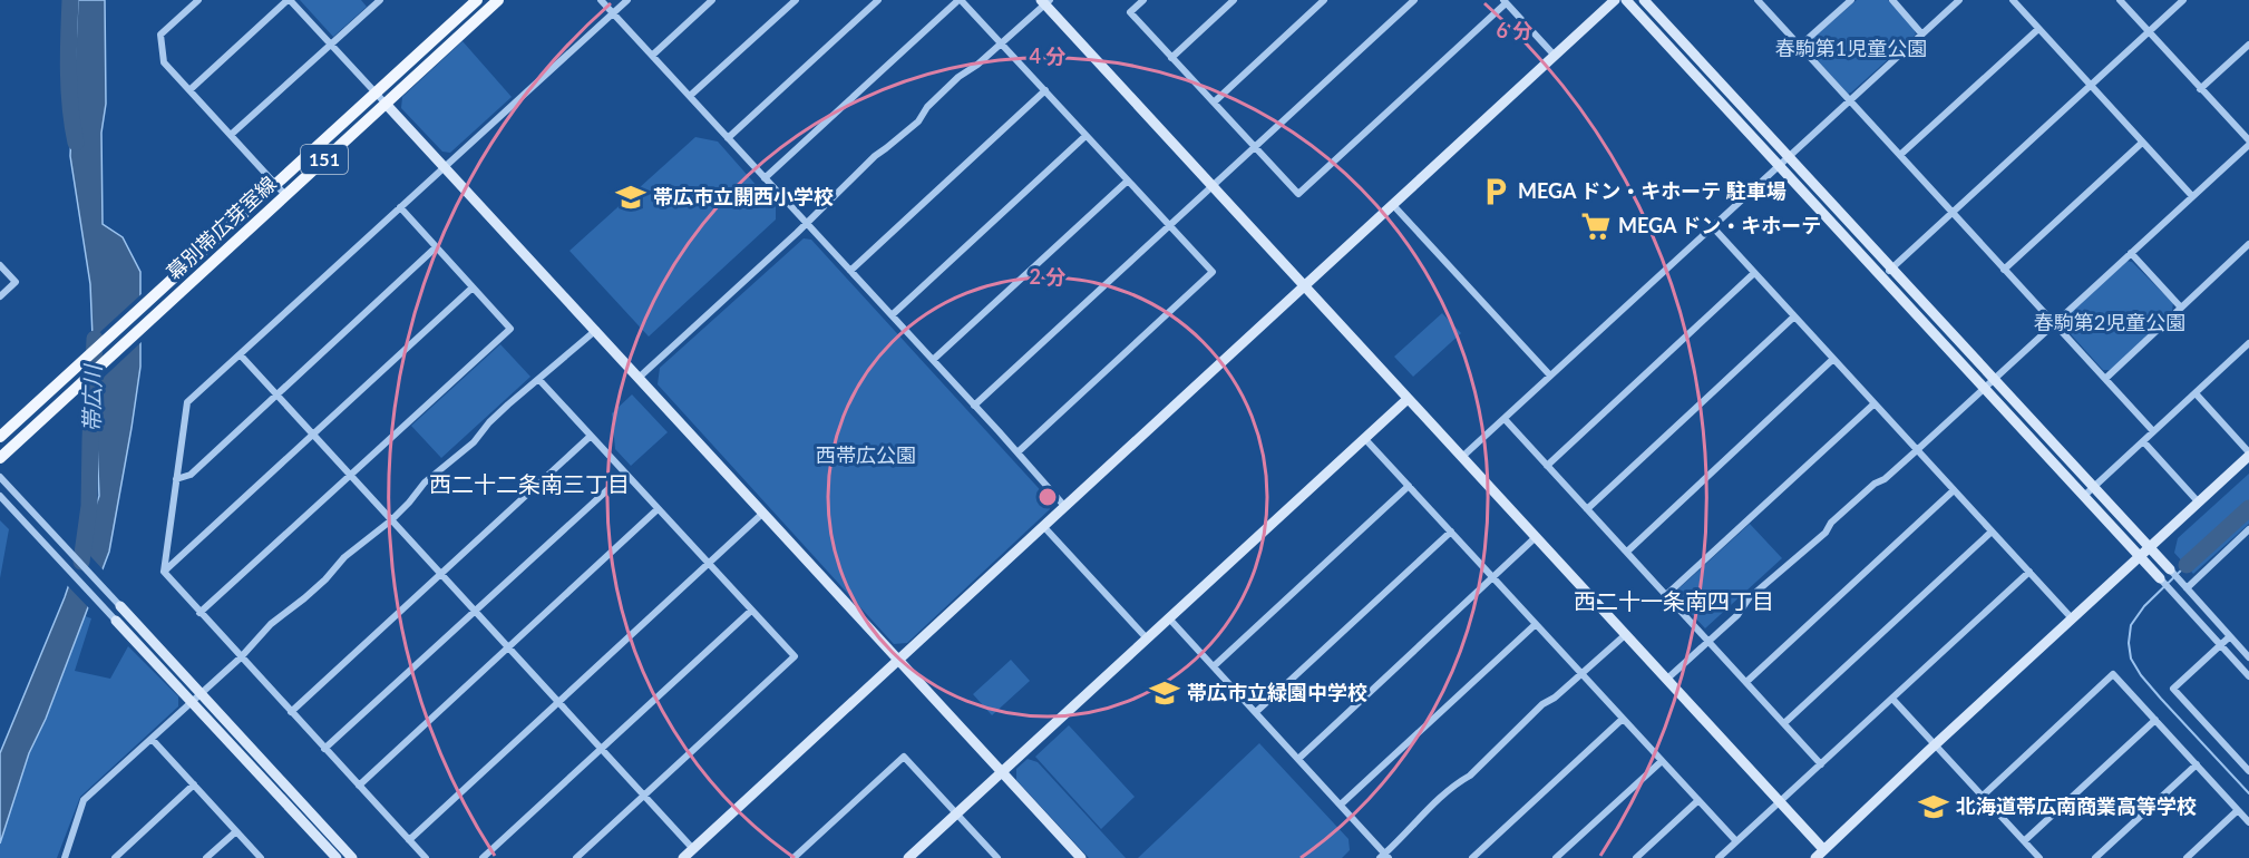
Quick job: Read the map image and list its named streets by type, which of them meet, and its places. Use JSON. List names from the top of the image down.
{
  "streets": {
    "main road": ["151", "幕別帯広芽室線"]
  },
  "districts": ["西二十二条南三丁目", "西二十一条南四丁目"],
  "water": ["帯広川"],
  "parks": ["春駒第1児童公園", "春駒第2児童公園", "西帯広公園"],
  "places": {
    "parking": ["MEGA ドン・キホーテ 駐車場"],
    "school or university": ["帯広市立開西小学校", "帯広市立緑園中学校", "北海道帯広南商業高等学校"],
    "supermarket": ["MEGA ドン・キホーテ"]
  },
  "rings": ["6 分", "4 分", "2 分"]
}
